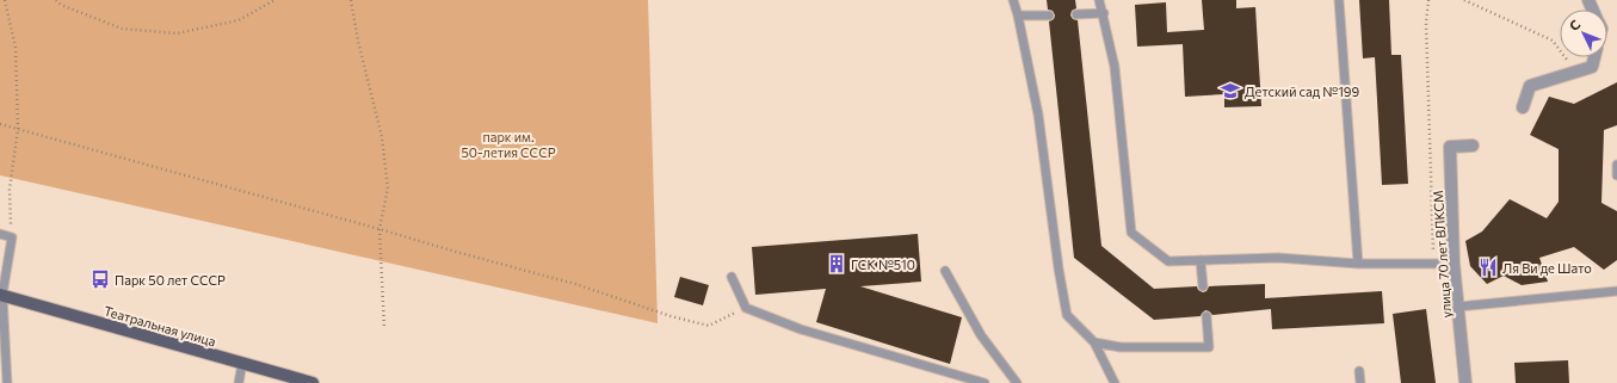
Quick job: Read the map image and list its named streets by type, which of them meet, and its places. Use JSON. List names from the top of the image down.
{
  "streets": {
    "main road": ["Театральная улица"],
    "street": ["улица 70 лет ВЛКСМ"]
  },
  "parks": ["парк им. 50-летия СССР"],
  "places": {
    "school or university": ["Детский сад №199"],
    "building": ["ГСК №510"],
    "restaurant": ["Ля Ви де Шато"],
    "bus stop": ["Парк 50 лет СССР"]
  },
  "north": "top left"
}
